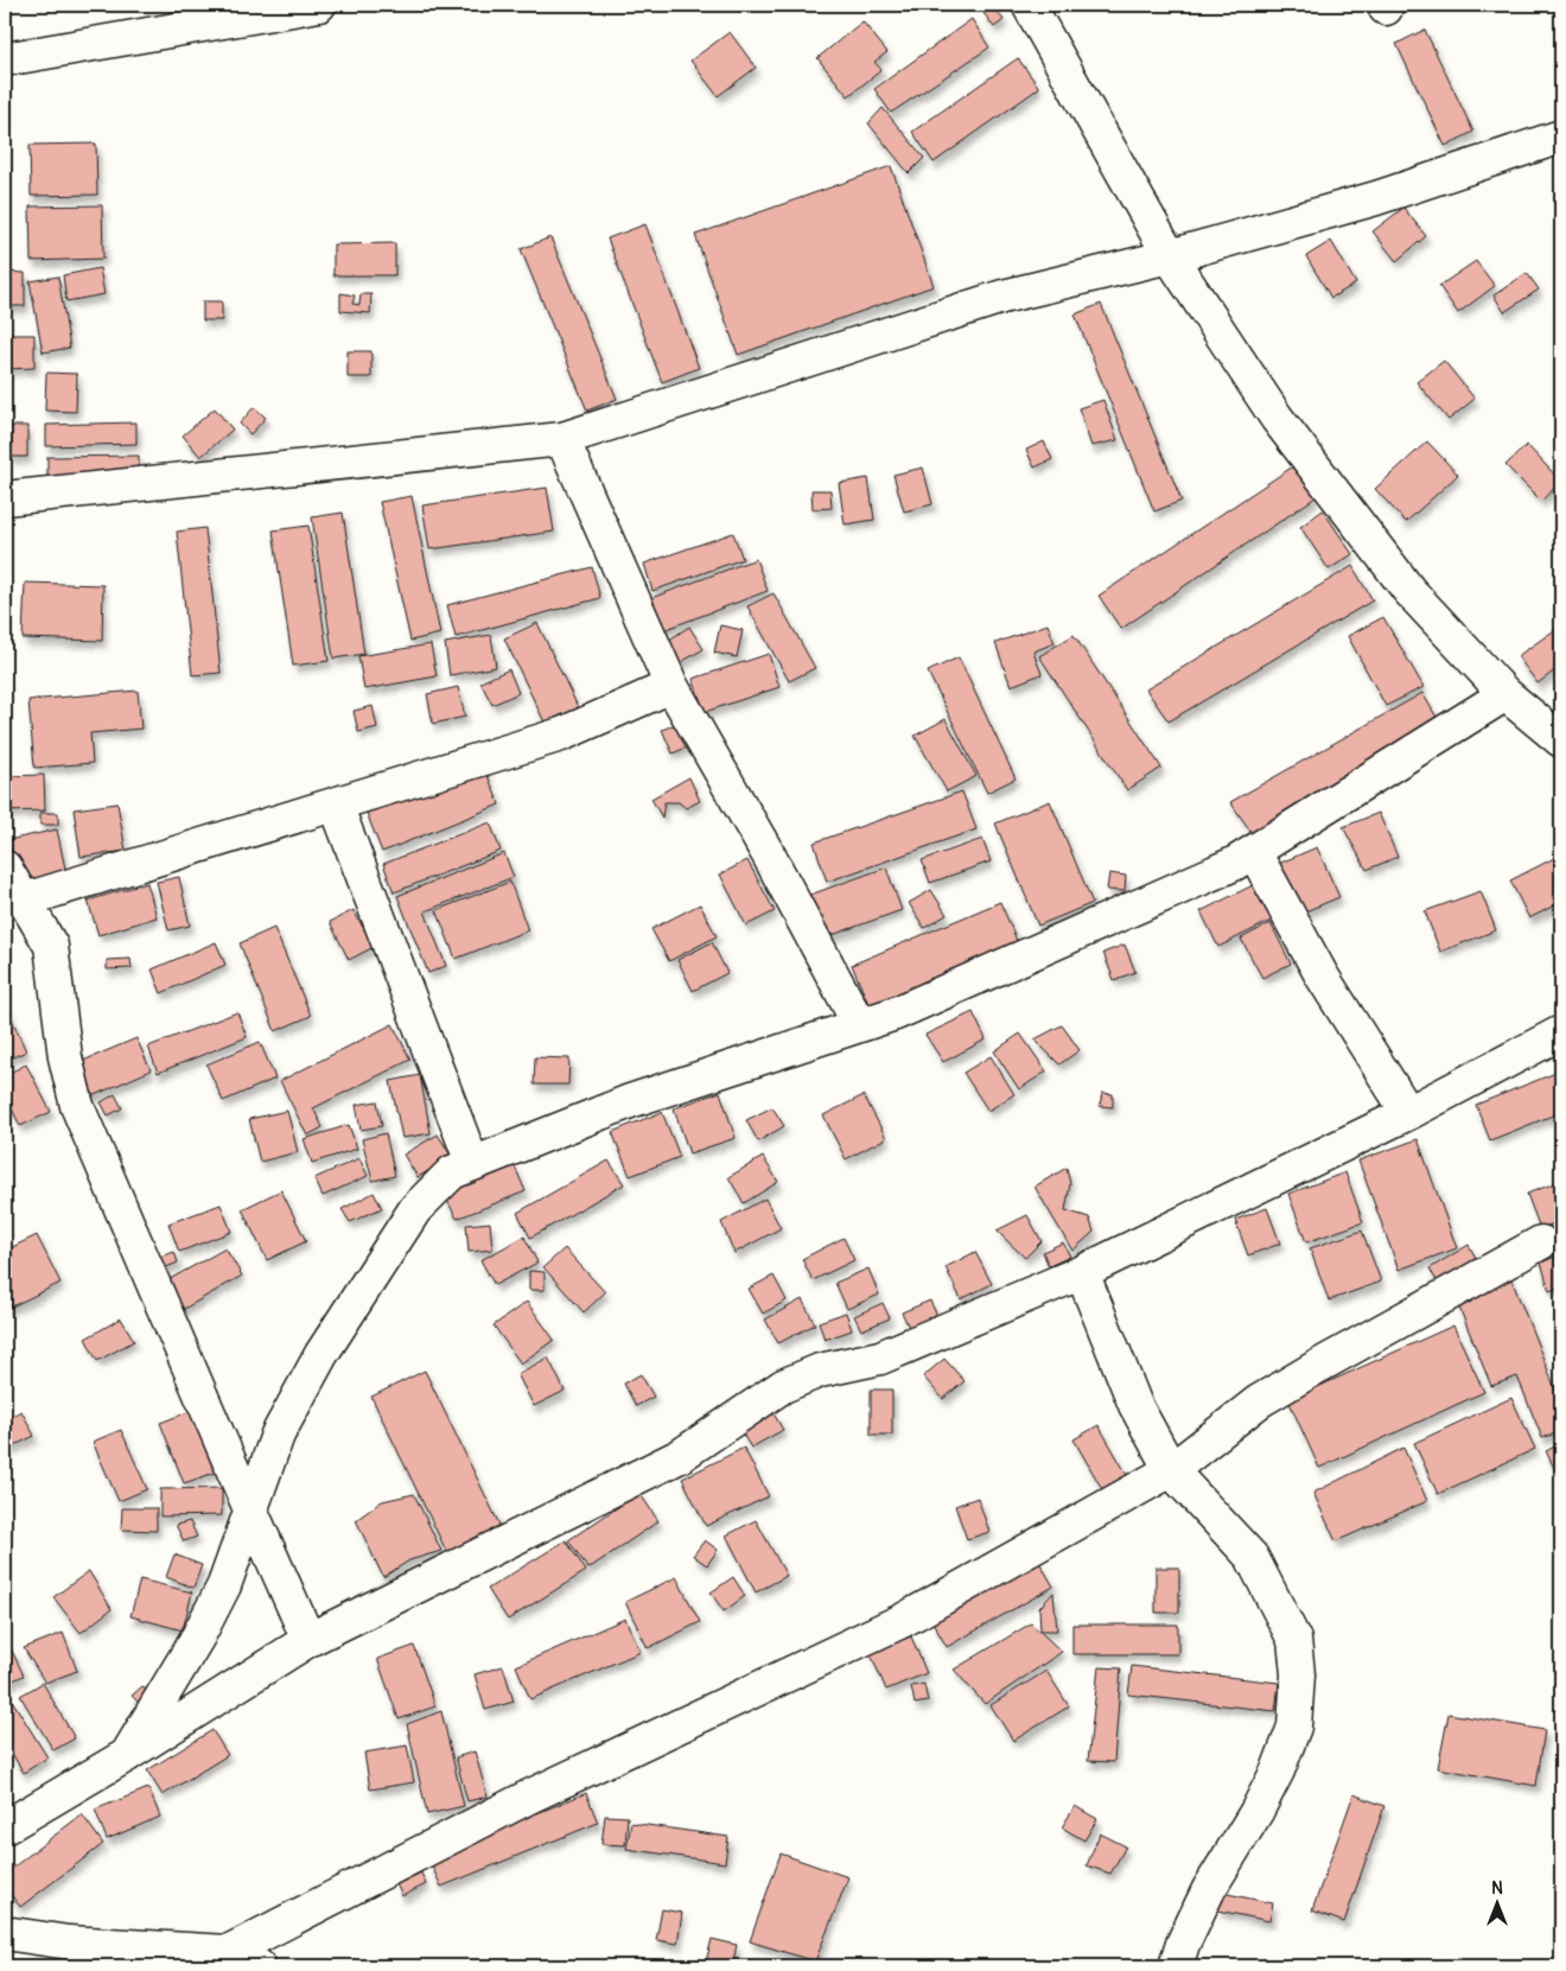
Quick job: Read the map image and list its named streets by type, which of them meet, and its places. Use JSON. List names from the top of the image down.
{
  "north": "top"
}
